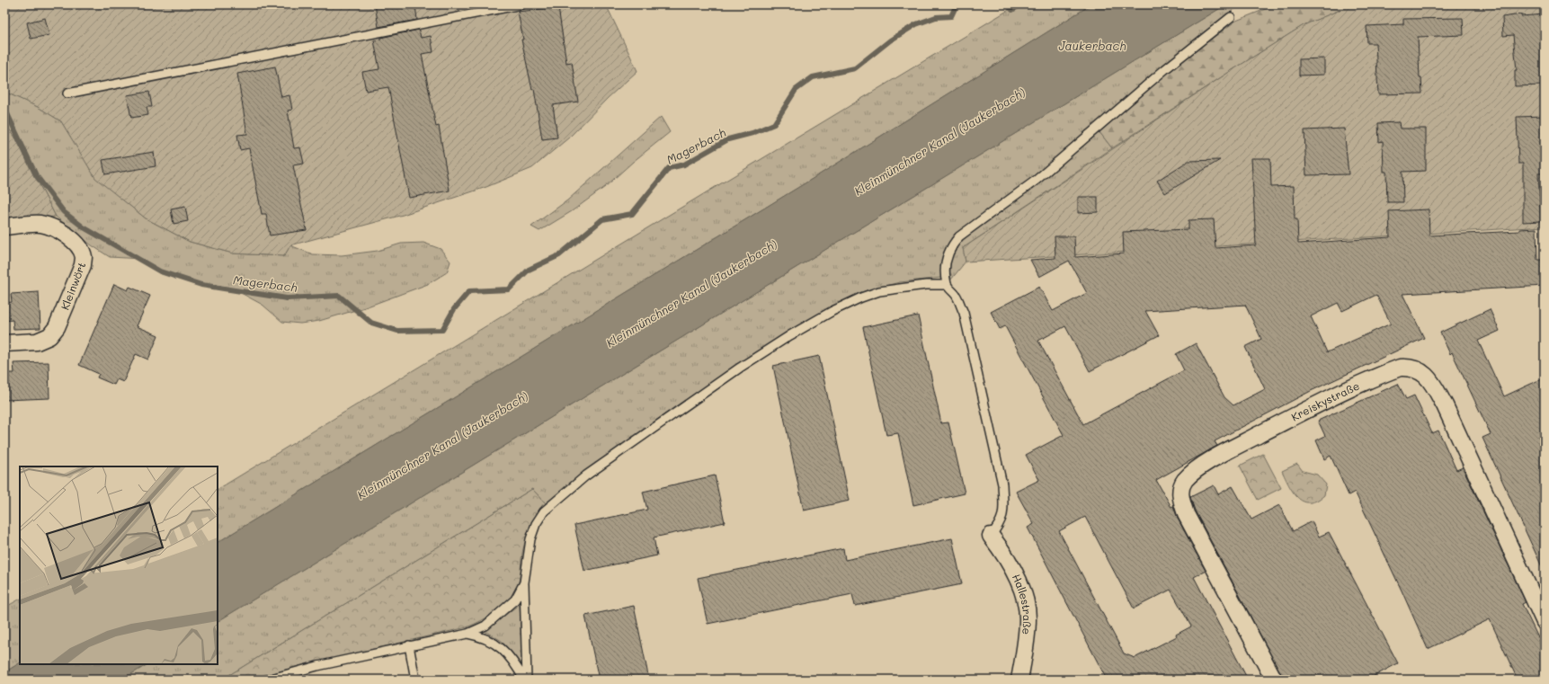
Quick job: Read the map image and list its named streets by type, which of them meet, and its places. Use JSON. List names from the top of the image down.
{
  "streets": {
    "street": ["Kleinwört", "Kreiskystraße", "Hallestraße"]
  },
  "water": ["Jaukerbach", "Kleinmünchner Kanal (Jaukerbach)", "Magerbach"]
}
